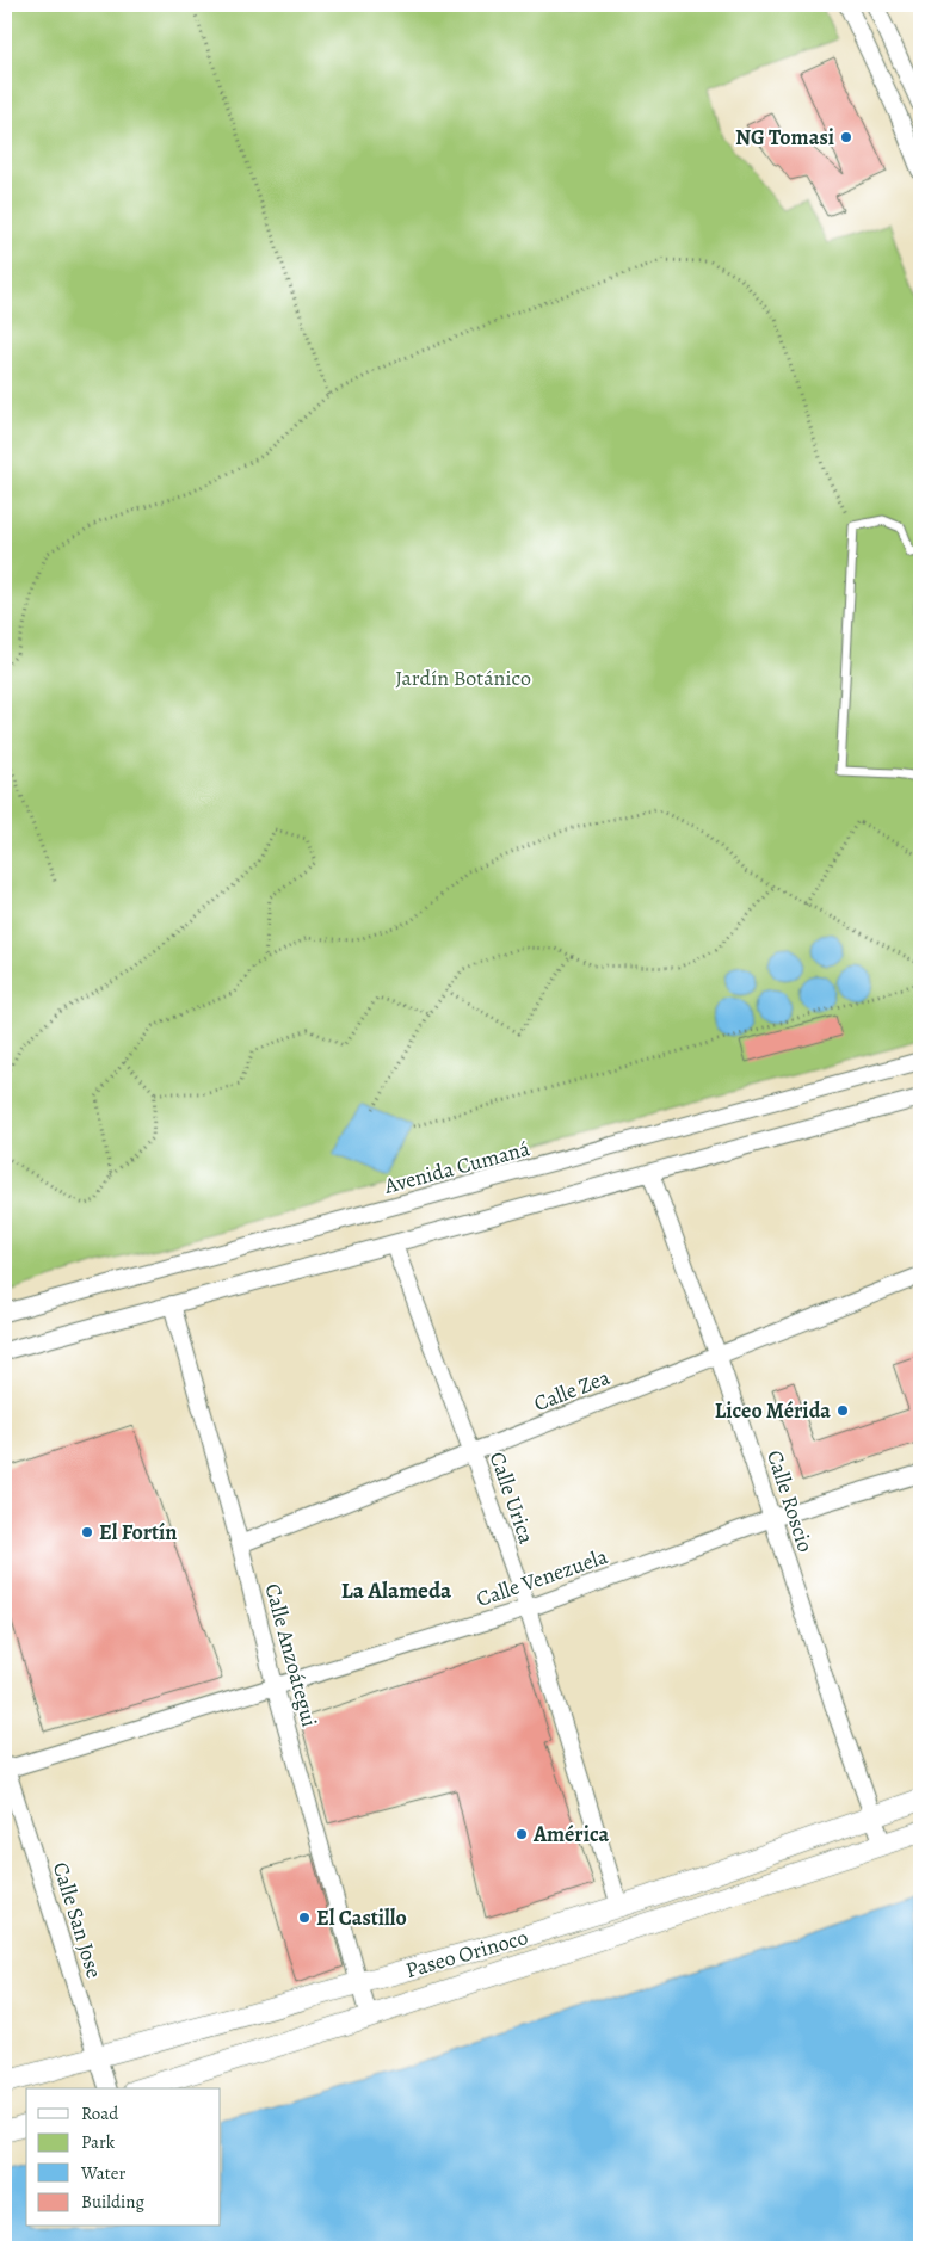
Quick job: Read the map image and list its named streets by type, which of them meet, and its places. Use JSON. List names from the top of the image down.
{
  "streets": {
    "street": [
      "Avenida Cumaná",
      "Calle Zea",
      "Calle Urica",
      "Calle Roscio",
      "Calle Venezuela",
      "Calle Anzoátegui",
      "Calle San Jose",
      "Paseo Orinoco"
    ]
  },
  "crossings": [
    ["Calle Zea", "Calle Urica"],
    ["Calle Zea", "Calle Roscio"],
    ["Calle Zea", "Calle Anzoátegui"],
    ["Calle Urica", "Calle Venezuela"],
    ["Calle Urica", "Paseo Orinoco"],
    ["Calle Roscio", "Calle Venezuela"],
    ["Calle Roscio", "Paseo Orinoco"],
    ["Calle Venezuela", "Calle Anzoátegui"],
    ["Calle Venezuela", "Calle San Jose"],
    ["Calle Anzoátegui", "Paseo Orinoco"],
    ["Calle San Jose", "Paseo Orinoco"]
  ],
  "districts": ["La Alameda"],
  "parks": ["Jardín Botánico"],
  "places": [
    "NG Tomasi",
    "Liceo Mérida",
    "El Fortín",
    "América",
    "El Castillo"
  ],
  "legend": [
    "Road",
    "Park",
    "Water",
    "Building"
  ]
}
